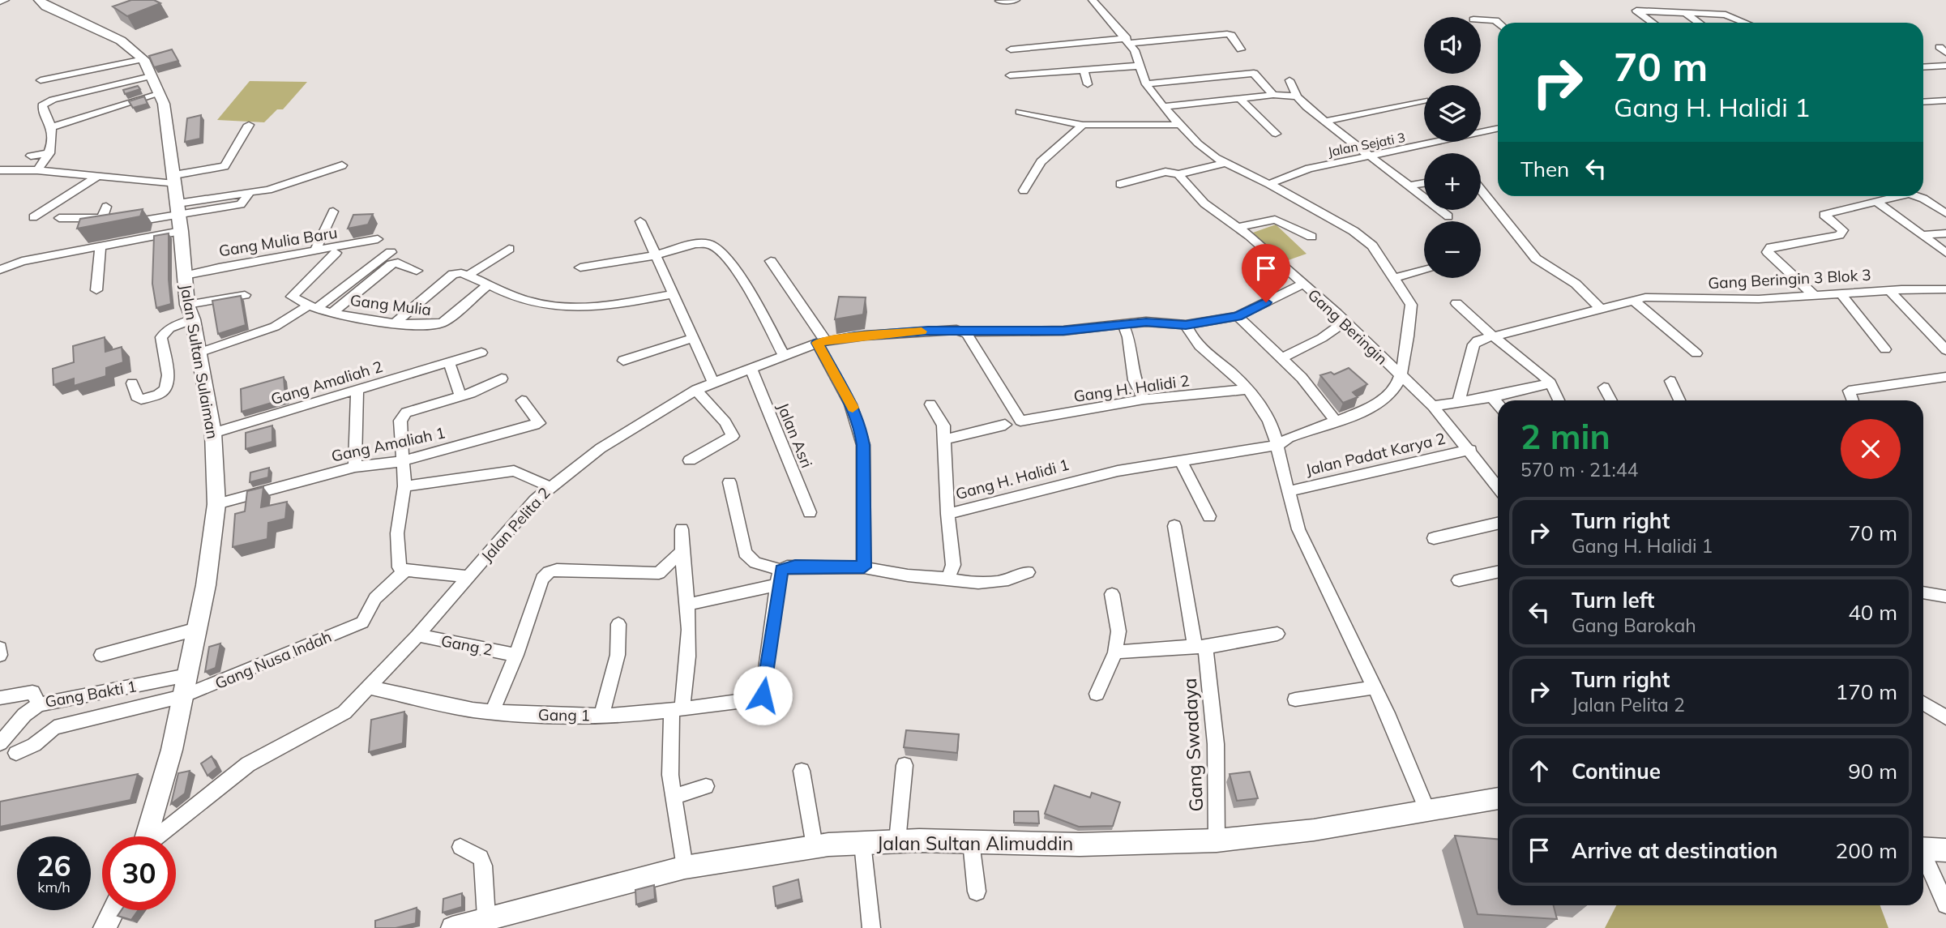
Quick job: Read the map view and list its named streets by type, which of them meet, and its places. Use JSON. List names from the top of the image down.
{
  "streets": {
    "main road": ["Jalan Sultan Sulaiman", "Jalan Sultan Alimuddin"],
    "street": [
      "Jalan Sejati 3",
      "Gang Mulia Baru",
      "Gang Beringin 3 Blok 3",
      "Gang Mulia",
      "Gang Beringin",
      "Gang Amaliah 2",
      "Gang H. Halidi 2",
      "Jalan Asri",
      "Gang Amaliah 1",
      "Jalan Padat Karya 2",
      "Gang H. Halidi 1",
      "Jalan Pelita 2",
      "Gang 2",
      "Gang Nusa Indah",
      "Gang Bakti 1",
      "Gang 1",
      "Gang Swadaya"
    ]
  },
  "crossings": [
    ["Gang Mulia Baru", "Jalan Sultan Sulaiman"],
    ["Gang Beringin", "Jalan Padat Karya 2"],
    ["Gang Beringin", "Gang H. Halidi 1"],
    ["Gang Beringin", "Jalan Pelita 2"],
    ["Jalan Sultan Sulaiman", "Gang Amaliah 2"],
    ["Jalan Sultan Sulaiman", "Gang Amaliah 1"],
    ["Jalan Sultan Sulaiman", "Gang Nusa Indah"],
    ["Jalan Sultan Sulaiman", "Gang Bakti 1"],
    ["Gang H. Halidi 2", "Jalan Pelita 2"],
    ["Jalan Asri", "Jalan Pelita 2"],
    ["Jalan Pelita 2", "Gang 2"],
    ["Jalan Pelita 2", "Gang 1"],
    ["Gang Swadaya", "Jalan Sultan Alimuddin"]
  ],
  "page": {
    "map_buttons": ["+", "−"],
    "turn": ["70 m", "Gang H. Halidi 1"],
    "then": "Then",
    "heading": ["2 min", "570 m · 21:44"],
    "list": [
      {
        "name": "Turn right",
        "note": "Gang H. Halidi 1",
        "value": "70 m"
      },
      {
        "name": "Turn left",
        "note": "Gang Barokah",
        "value": "40 m"
      },
      {
        "name": "Turn right",
        "note": "Jalan Pelita 2",
        "value": "170 m"
      },
      {
        "name": "Continue",
        "value": "90 m"
      },
      {
        "name": "Arrive at destination",
        "value": "200 m"
      }
    ],
    "speed": "26 km/h",
    "limit": "30"
  }
}
